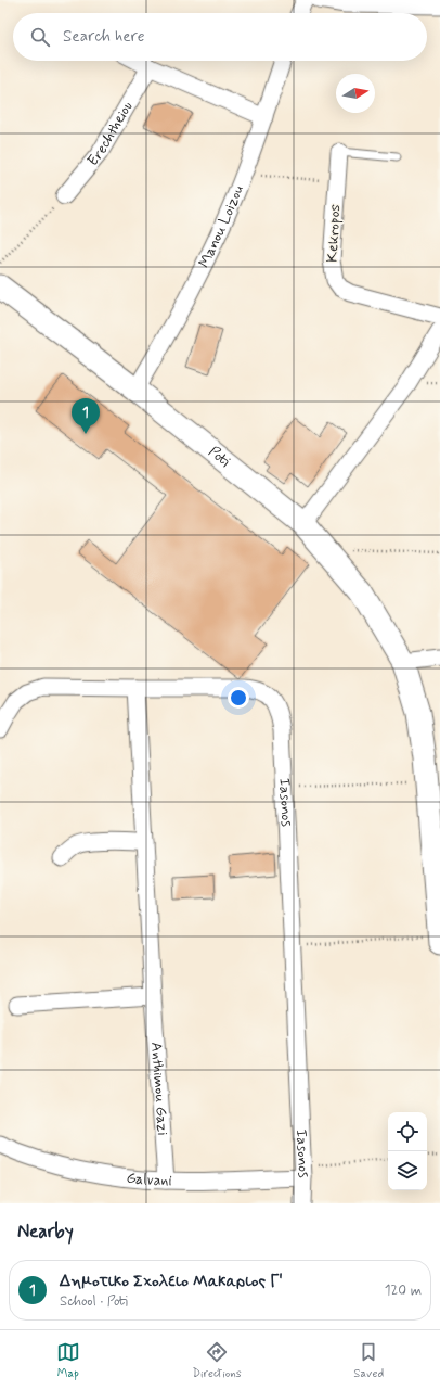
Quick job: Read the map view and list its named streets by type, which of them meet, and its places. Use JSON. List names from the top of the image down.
{
  "streets": {
    "street": [
      "Erechtheiou",
      "Manou Loizou",
      "Kekropos",
      "Poti",
      "Iasonos",
      "Anthimou Gazi",
      "Galvani"
    ]
  },
  "crossings": [
    ["Manou Loizou", "Poti"],
    ["Iasonos", "Anthimou Gazi"],
    ["Iasonos", "Galvani"],
    ["Anthimou Gazi", "Galvani"]
  ],
  "north": "right",
  "page": {
    "search": "Search here",
    "pins": "1",
    "heading": "Nearby",
    "list": [
      {
        "mark": "1",
        "name": "Δημοτικο Σχολειο Μακαριος Γ'",
        "note": "School · Poti",
        "value": "120 m"
      }
    ],
    "nav": ["Map", "Directions", "Saved"]
  }
}
